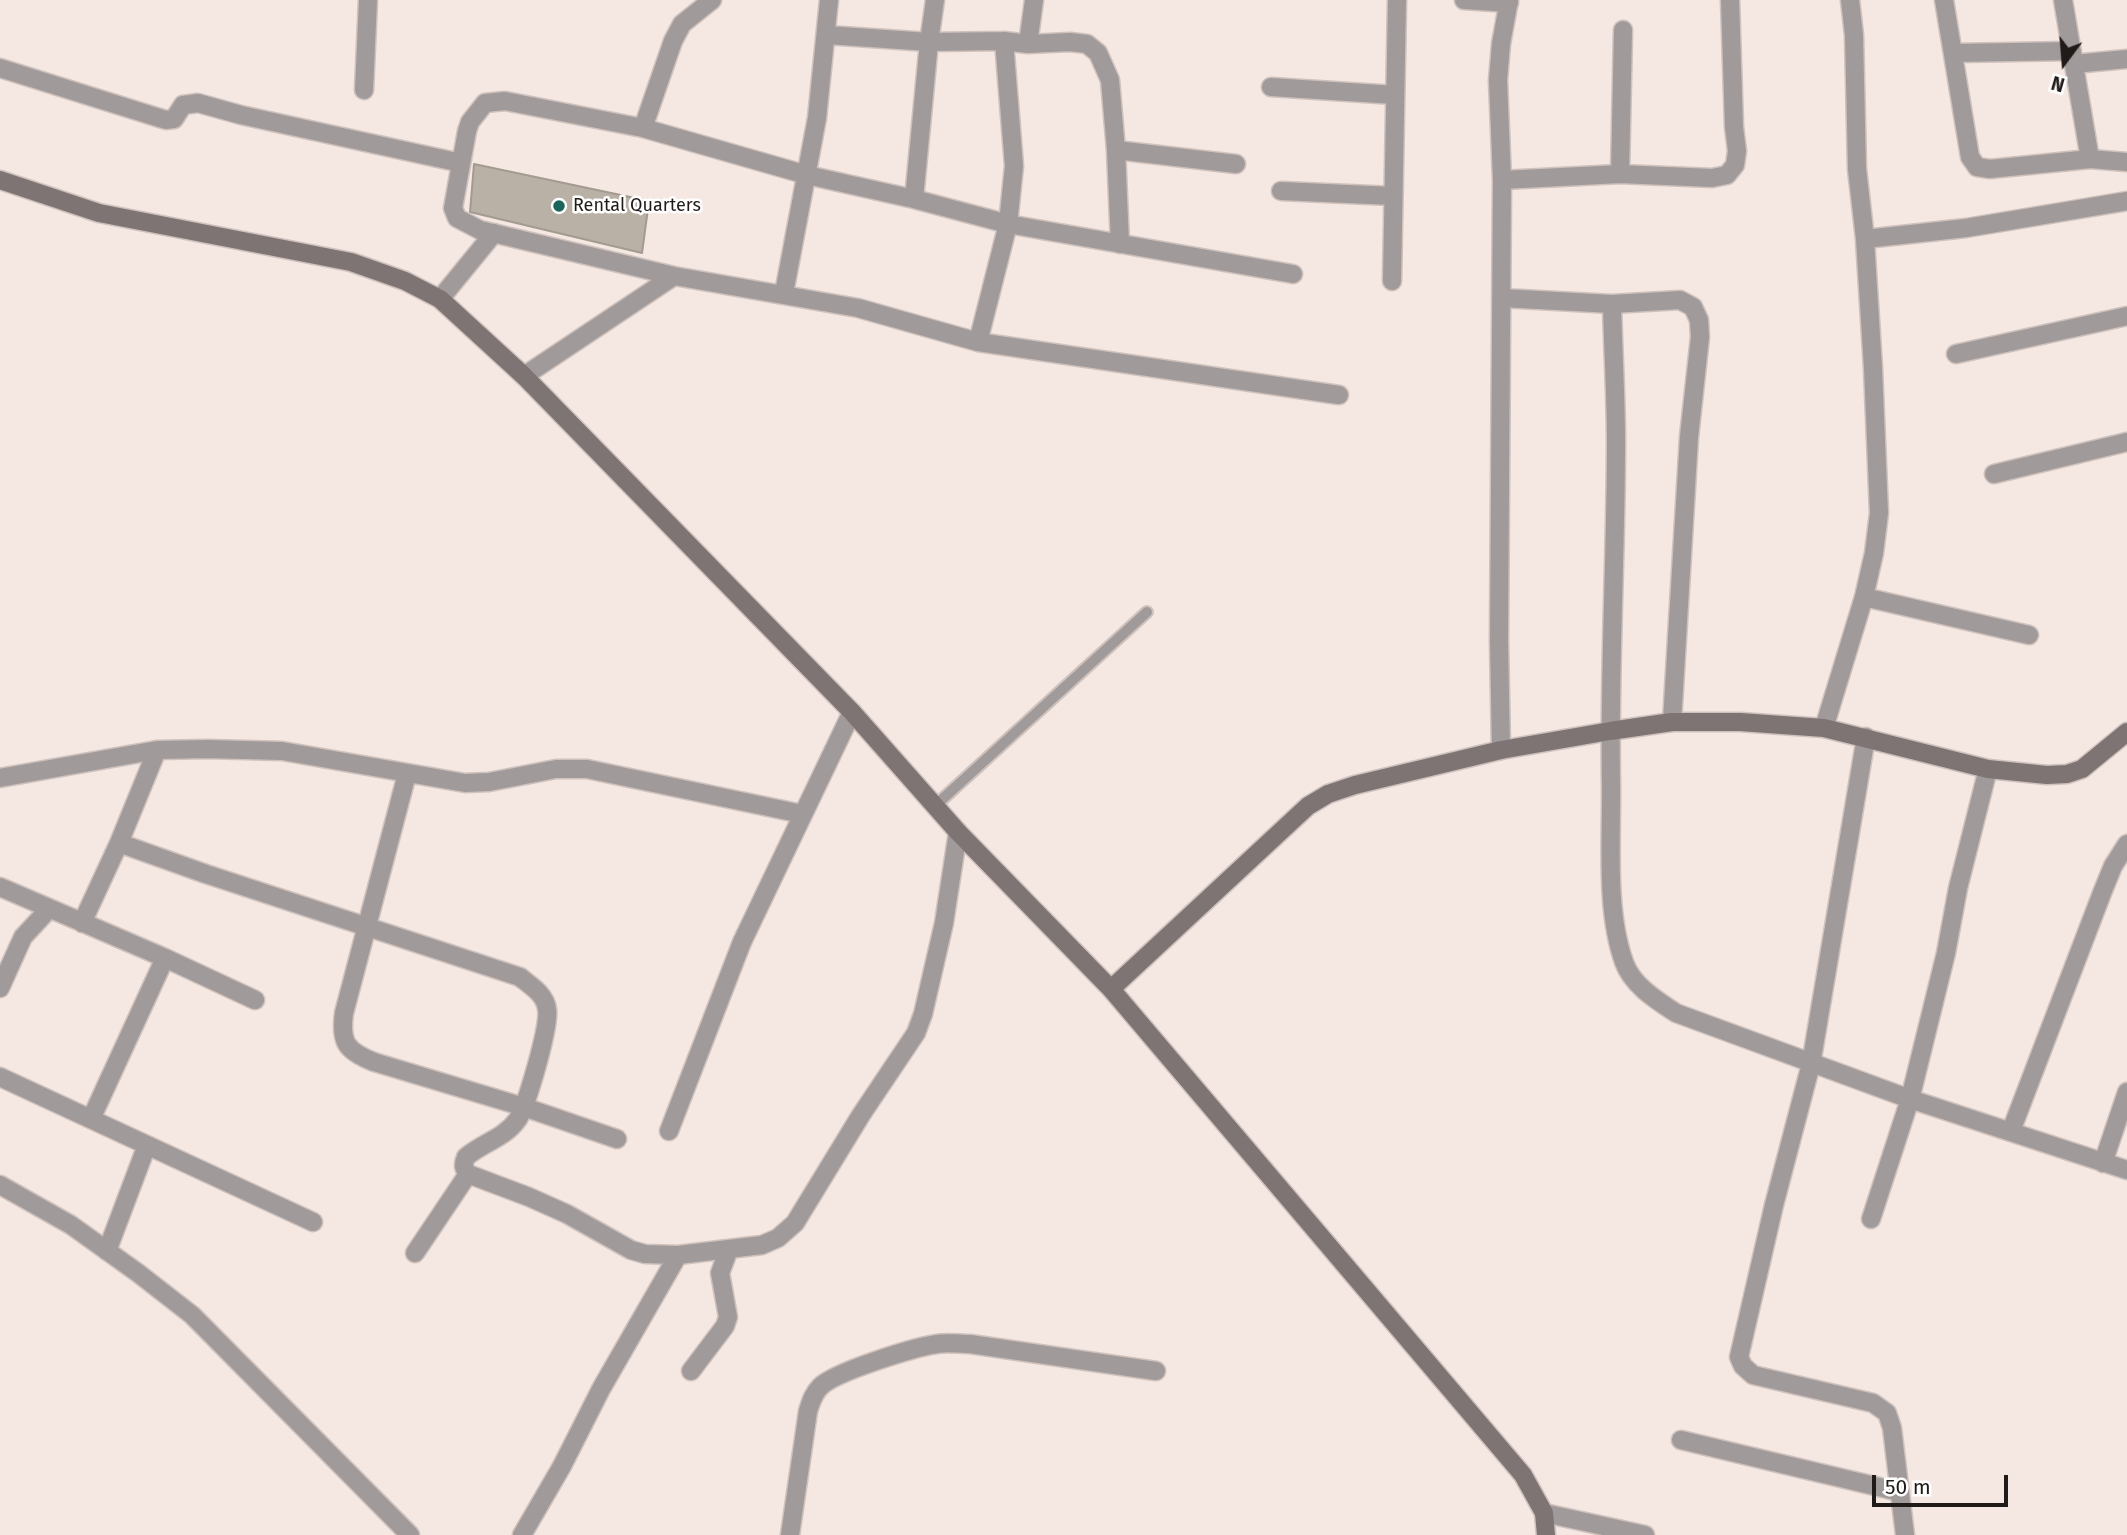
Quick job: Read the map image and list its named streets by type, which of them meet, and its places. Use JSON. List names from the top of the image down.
{
  "places": ["Rental Quarters"],
  "scale_bar": "50 m",
  "north": "bottom"
}
